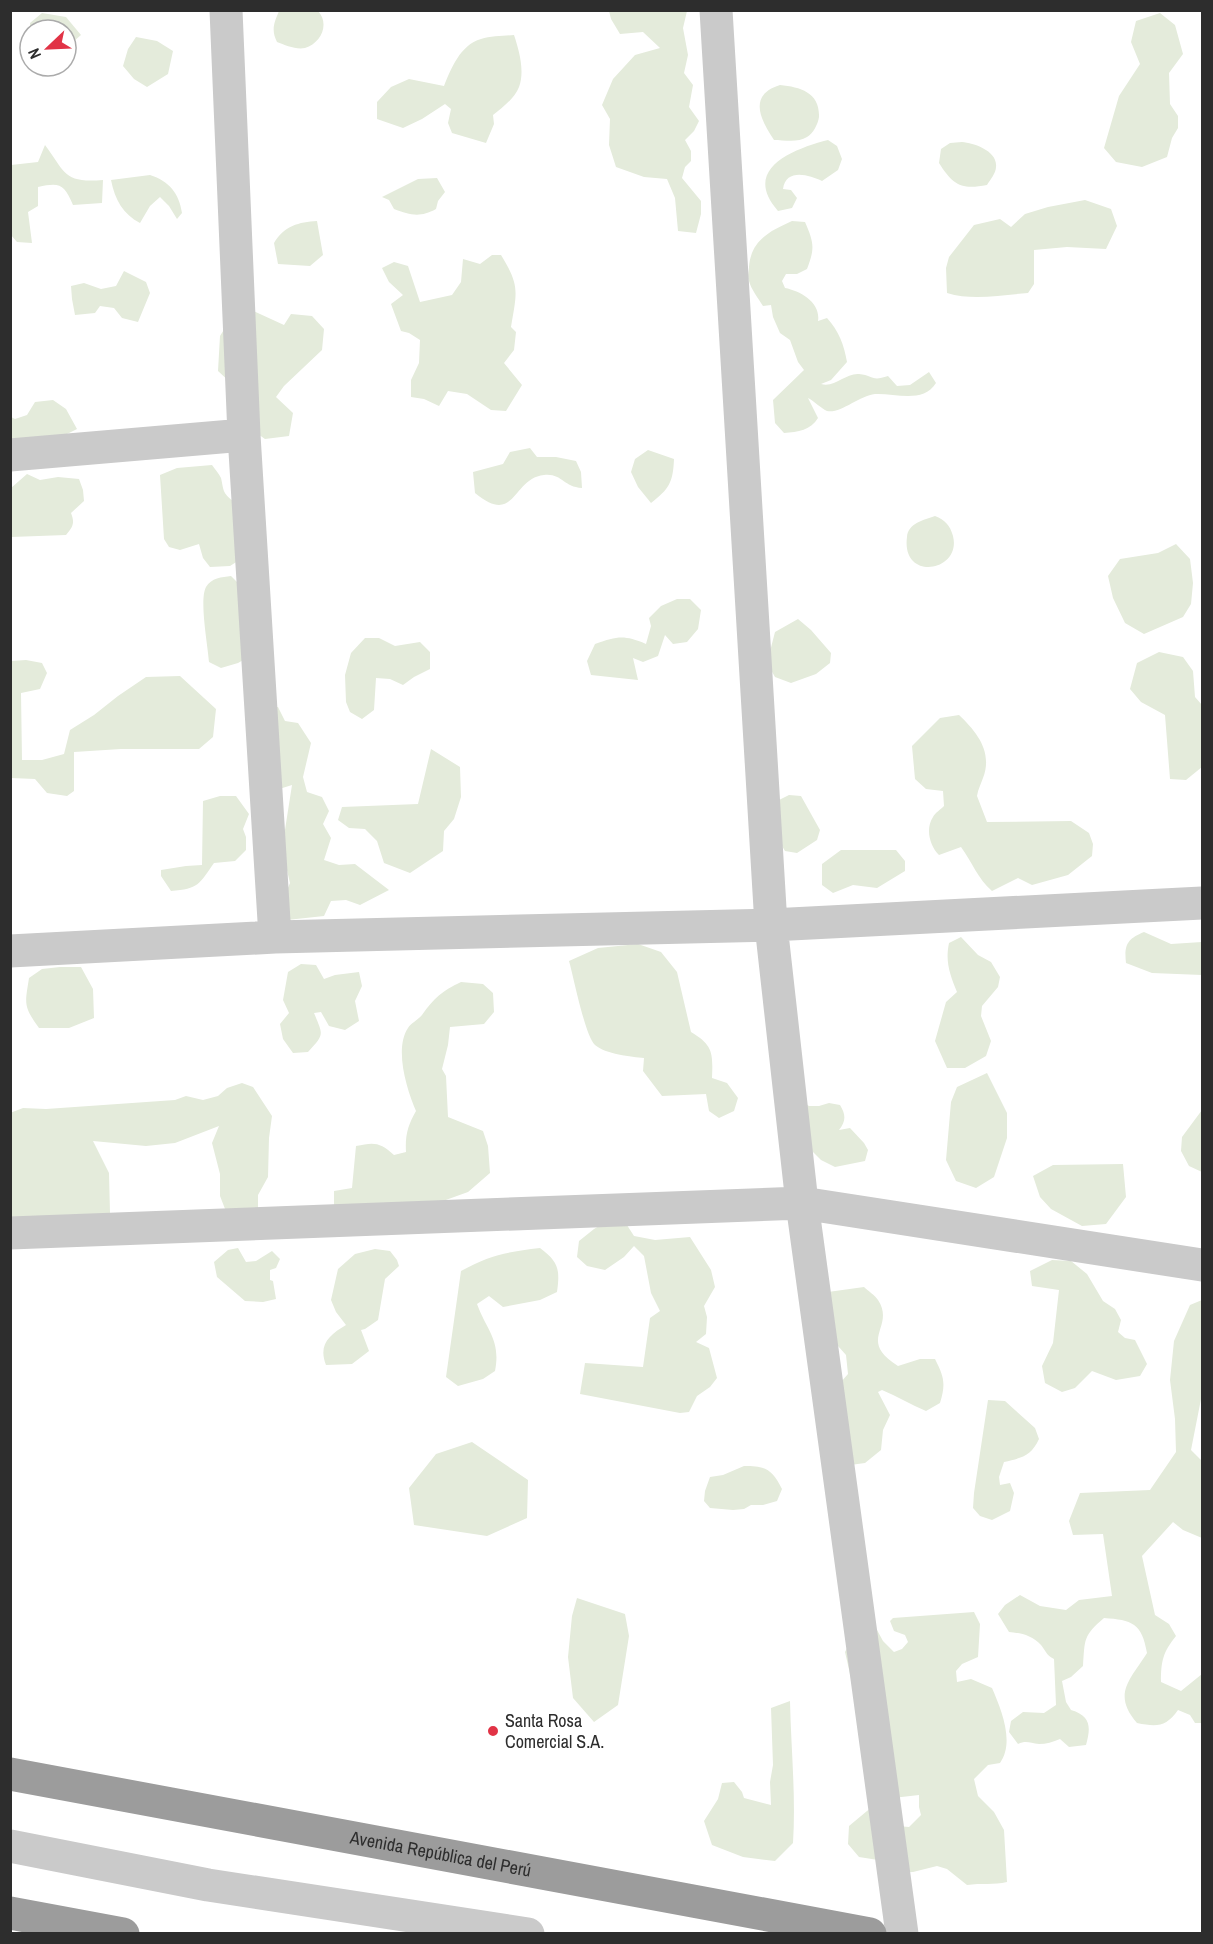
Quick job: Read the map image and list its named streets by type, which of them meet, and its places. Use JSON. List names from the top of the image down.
{
  "streets": {
    "highway": ["Avenida República del Perú"]
  },
  "places": ["Santa Rosa Comercial S.A."],
  "north": "bottom left"
}
